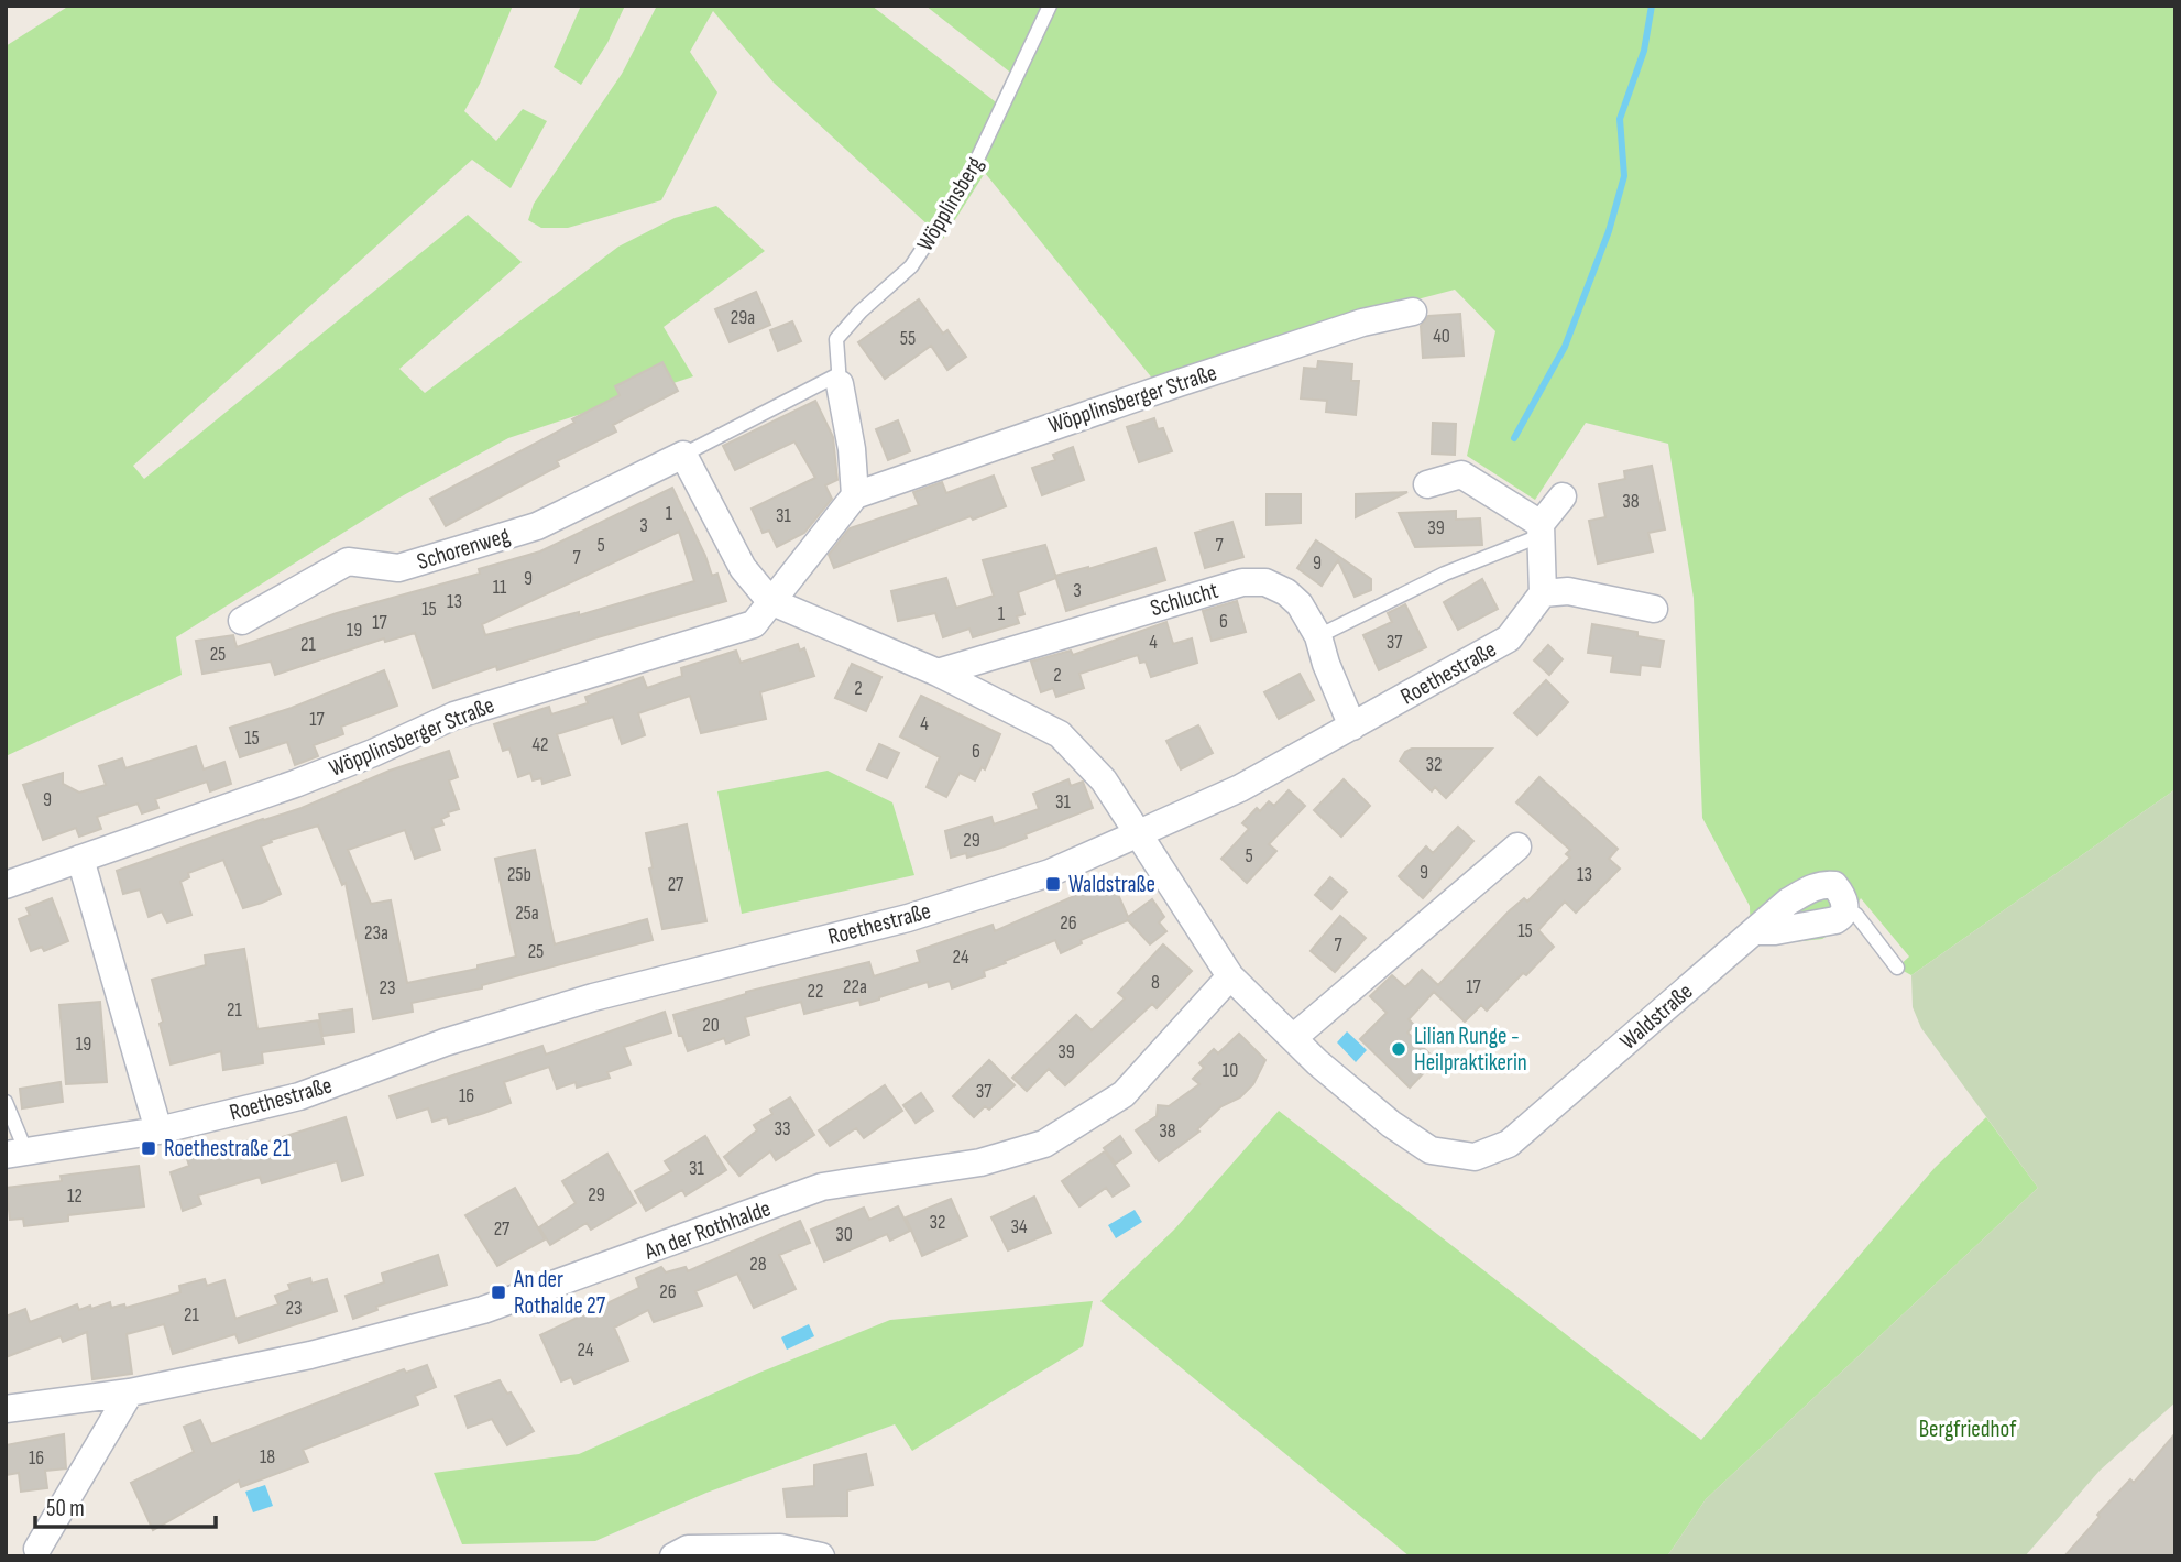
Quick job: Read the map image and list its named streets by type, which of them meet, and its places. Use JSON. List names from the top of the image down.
{
  "streets": {
    "street": [
      "Wöpplinsberger Straße",
      "Schorenweg",
      "Schlucht",
      "Roethestraße",
      "Waldstraße",
      "An der Rothhalde"
    ],
    "lane": ["Wöpplinsberg"]
  },
  "crossings": [
    ["Wöpplinsberg", "Schorenweg"],
    ["Wöpplinsberger Straße", "Waldstraße"],
    ["Schlucht", "Roethestraße"],
    ["Schlucht", "Waldstraße"],
    ["Roethestraße", "Waldstraße"],
    ["Waldstraße", "An der Rothhalde"]
  ],
  "parks": ["Bergfriedhof"],
  "places": {
    "transit": ["Waldstraße", "Roethestraße 21", "An der Rothalde 27"],
    "other": ["Lilian Runge - Heilpraktikerin"]
  },
  "house_numbers": [
    "29a",
    "40",
    "55",
    "38",
    "1",
    "31",
    "3",
    "39",
    "5",
    "7",
    "7",
    "9",
    "9",
    "11",
    "3",
    "13",
    "15",
    "1",
    "6",
    "17",
    "19",
    "4",
    "37",
    "21",
    "25",
    "2",
    "2",
    "17",
    "4",
    "15",
    "42",
    "6",
    "32",
    "9",
    "31",
    "29",
    "5",
    "9",
    "25b",
    "13",
    "27",
    "25a",
    "26",
    "15",
    "23a",
    "7",
    "25",
    "24",
    "8",
    "22a",
    "17",
    "23",
    "22",
    "21",
    "20",
    "19",
    "39",
    "10",
    "37",
    "16",
    "33",
    "38",
    "31",
    "29",
    "12",
    "32",
    "34",
    "27",
    "30",
    "28",
    "26",
    "23",
    "21",
    "24",
    "18",
    "16"
  ],
  "scale_bar": "50 m"
}
